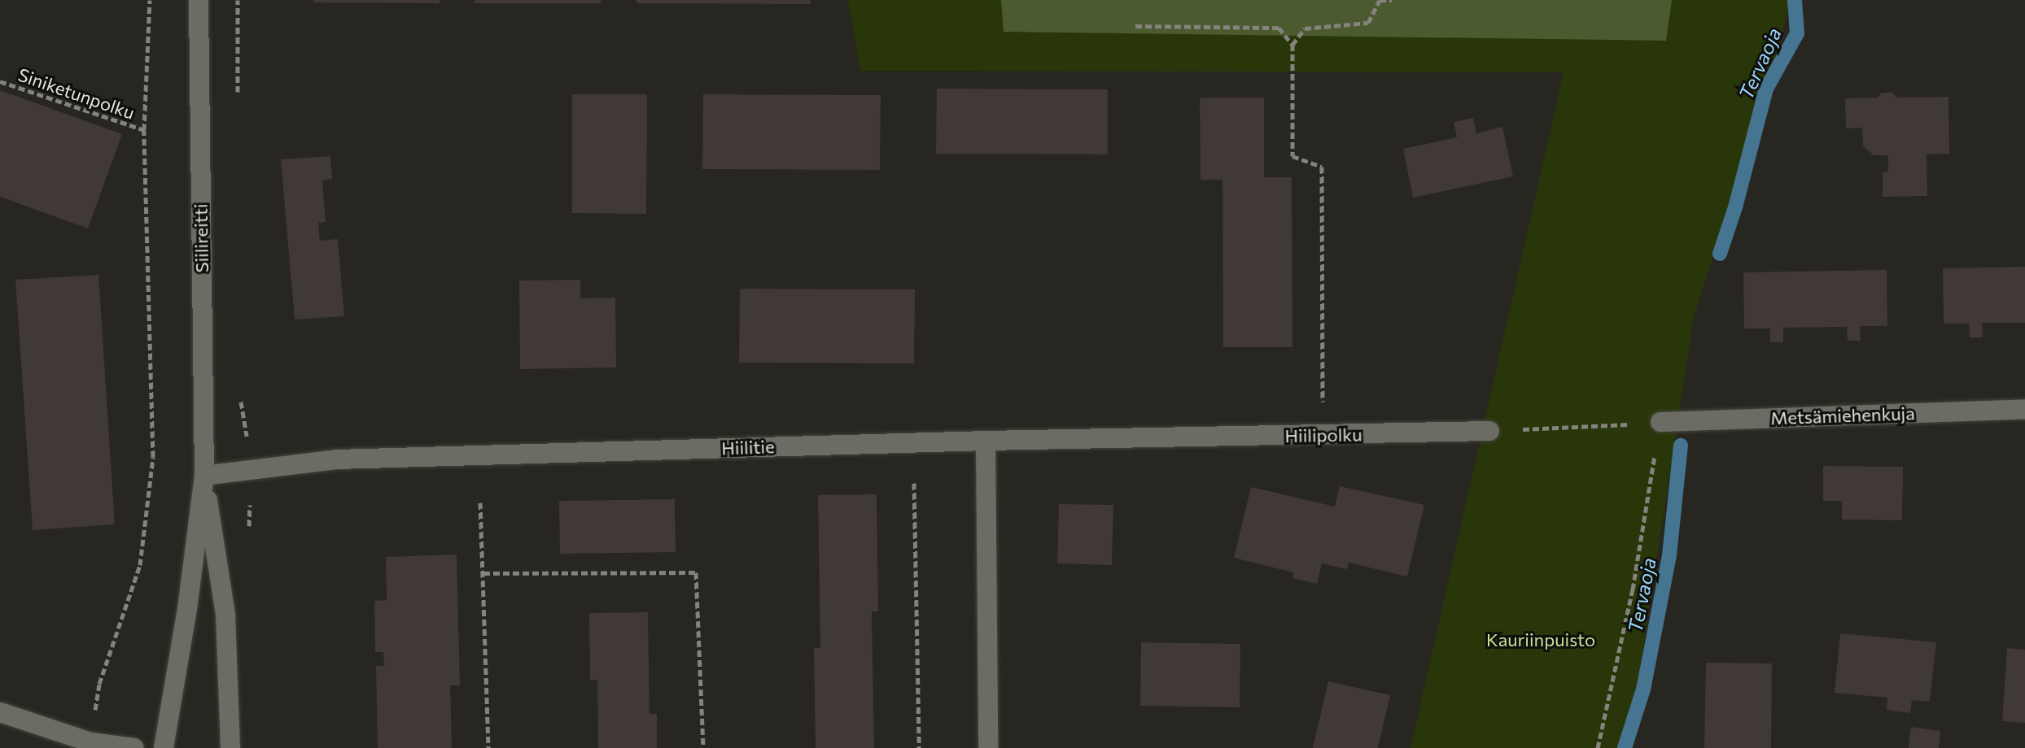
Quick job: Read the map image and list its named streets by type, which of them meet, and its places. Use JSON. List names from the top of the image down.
{
  "streets": {
    "street": [
      "Siilireitti",
      "Metsämiehenkuja",
      "Hiilipolku",
      "Hiilitie"
    ],
    "path": ["Siniketunpolku"]
  },
  "crossings": [
    ["Siilireitti", "Hiilitie"],
    ["Hiilipolku", "Hiilitie"]
  ],
  "water": ["Tervaoja"],
  "parks": ["Kauriinpuisto"]
}
